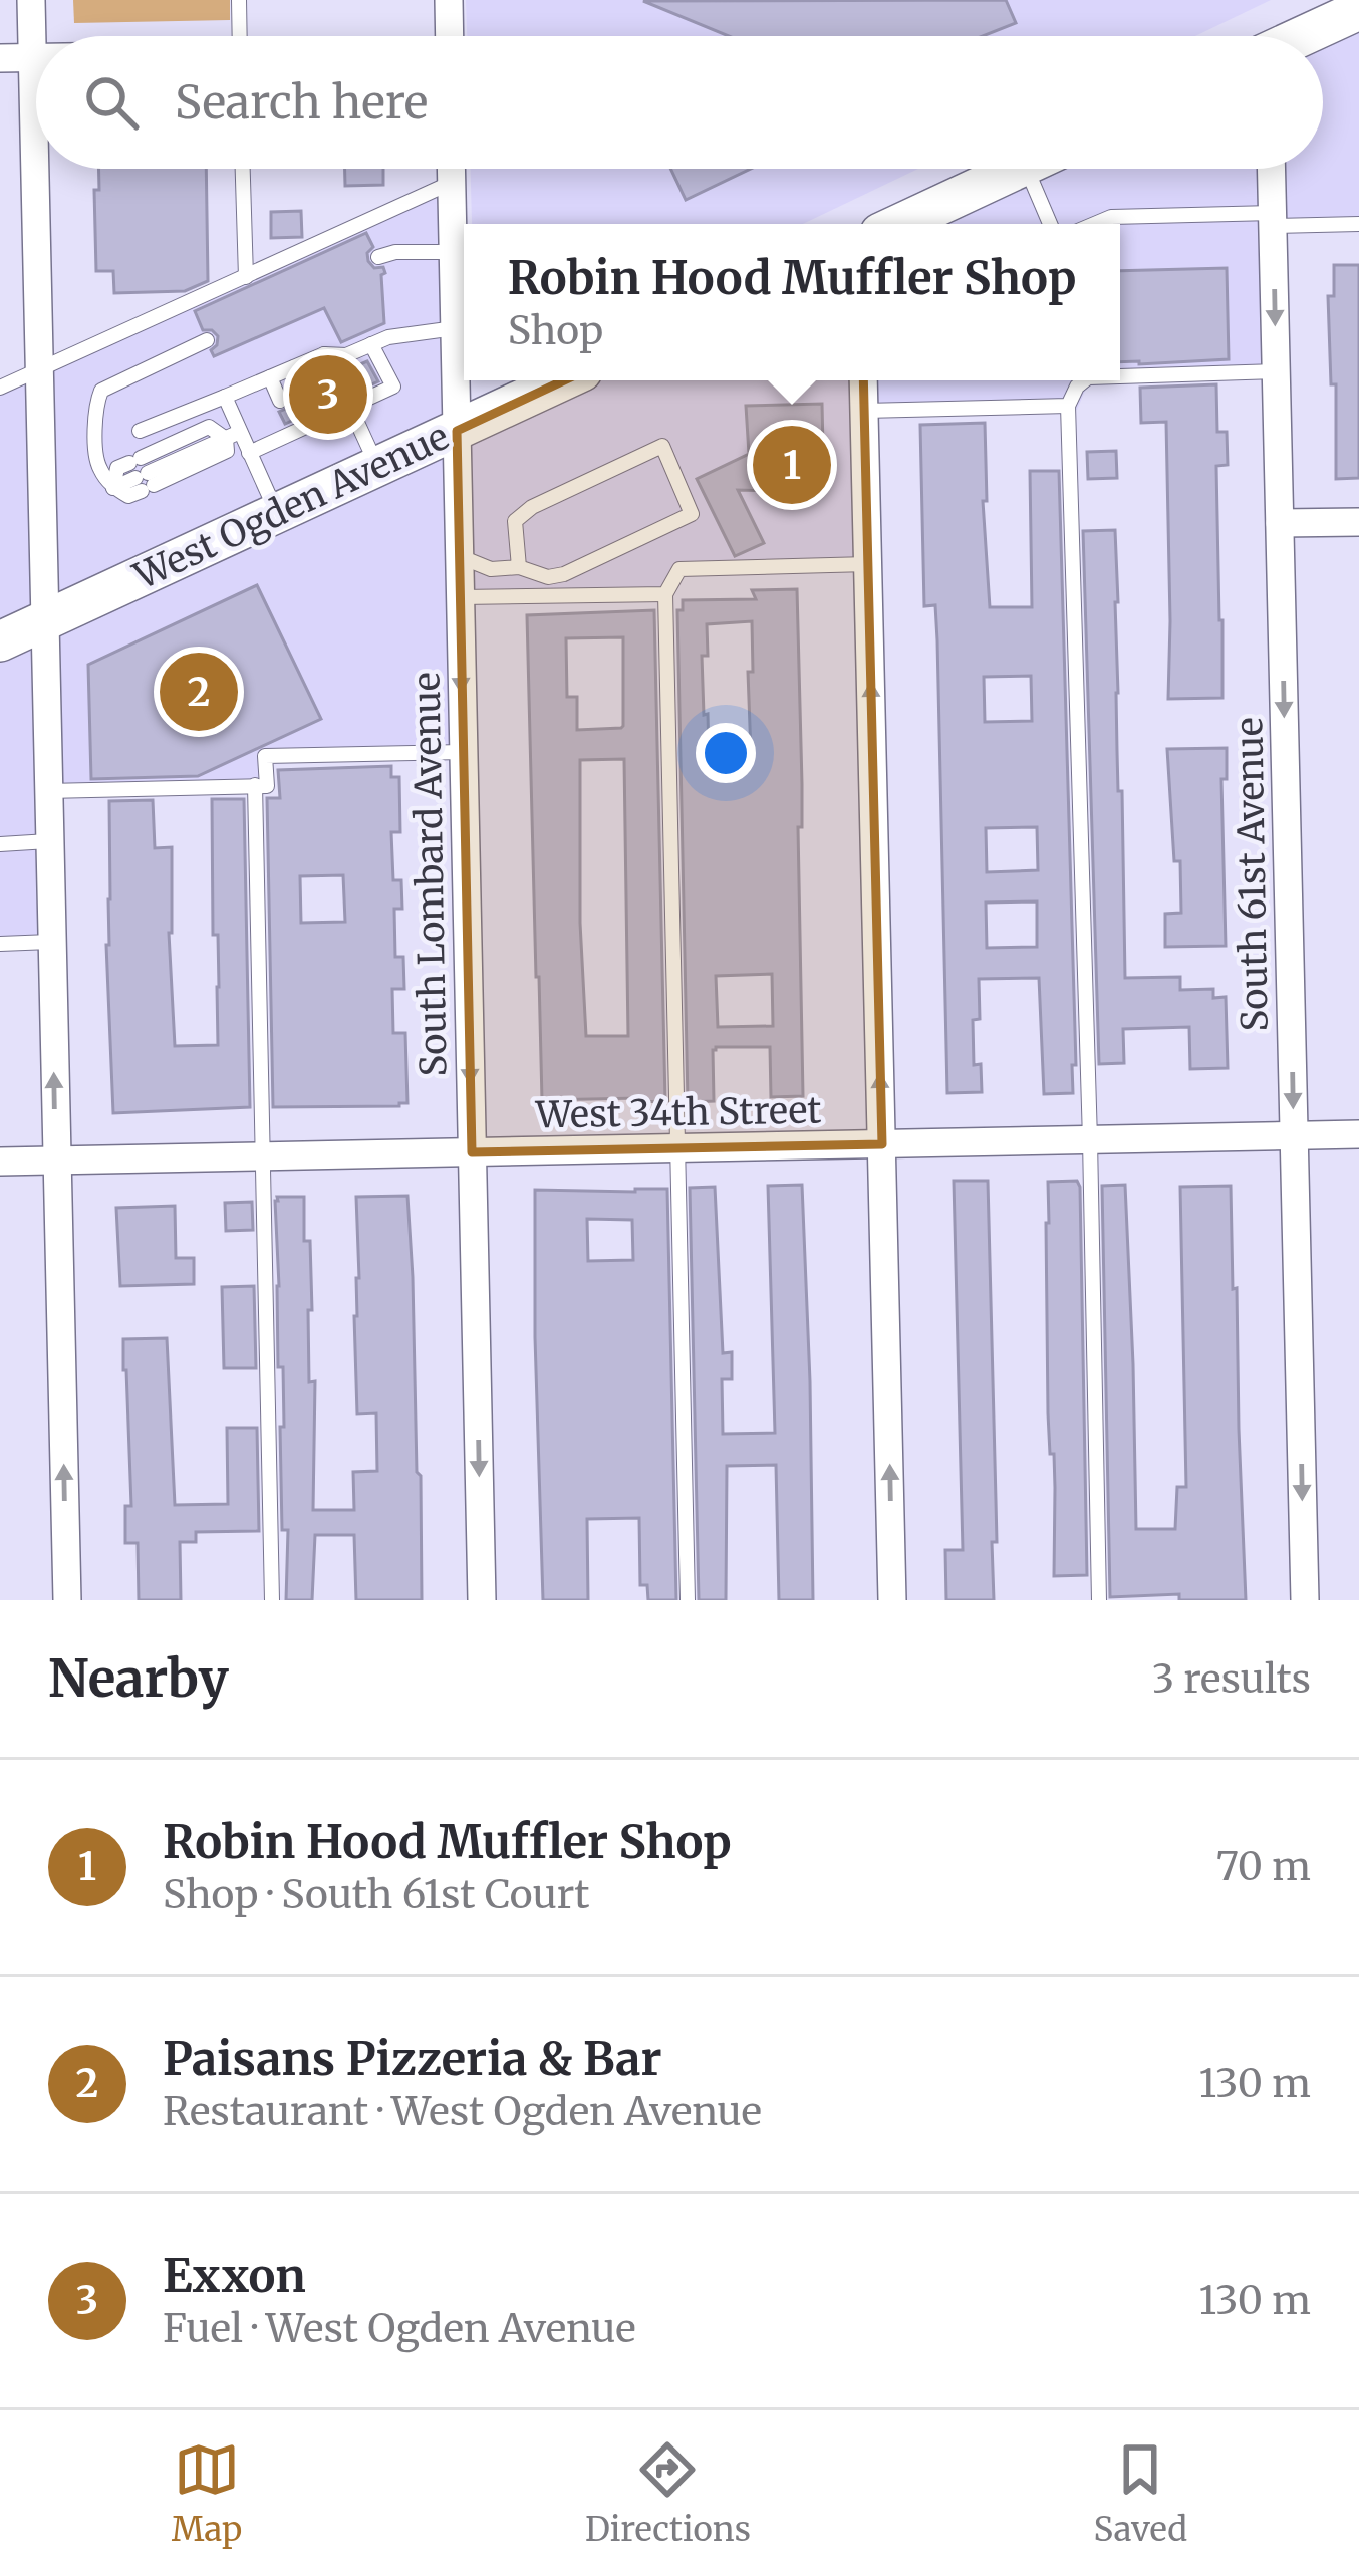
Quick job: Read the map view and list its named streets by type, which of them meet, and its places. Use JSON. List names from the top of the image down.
{
  "streets": {
    "main road": ["West Ogden Avenue"],
    "street": ["South Lombard Avenue", "South 61st Avenue", "West 34th Street"]
  },
  "crossings": [
    ["West Ogden Avenue", "South Lombard Avenue"],
    ["South Lombard Avenue", "West 34th Street"],
    ["South 61st Avenue", "West 34th Street"]
  ],
  "one_way": ["South Lombard Avenue", "South 61st Avenue"],
  "page": {
    "search": "Search here",
    "popup": ["Robin Hood Muffler Shop", "Shop"],
    "pins": ["3", "1", "2"],
    "heading": ["Nearby", "3 results"],
    "list": [
      {
        "mark": "1",
        "name": "Robin Hood Muffler Shop",
        "note": "Shop · South 61st Court",
        "value": "70 m"
      },
      {
        "mark": "2",
        "name": "Paisans Pizzeria & Bar",
        "note": "Restaurant · West Ogden Avenue",
        "value": "130 m"
      },
      {
        "mark": "3",
        "name": "Exxon",
        "note": "Fuel · West Ogden Avenue",
        "value": "130 m"
      }
    ],
    "nav": ["Map", "Directions", "Saved"]
  }
}
